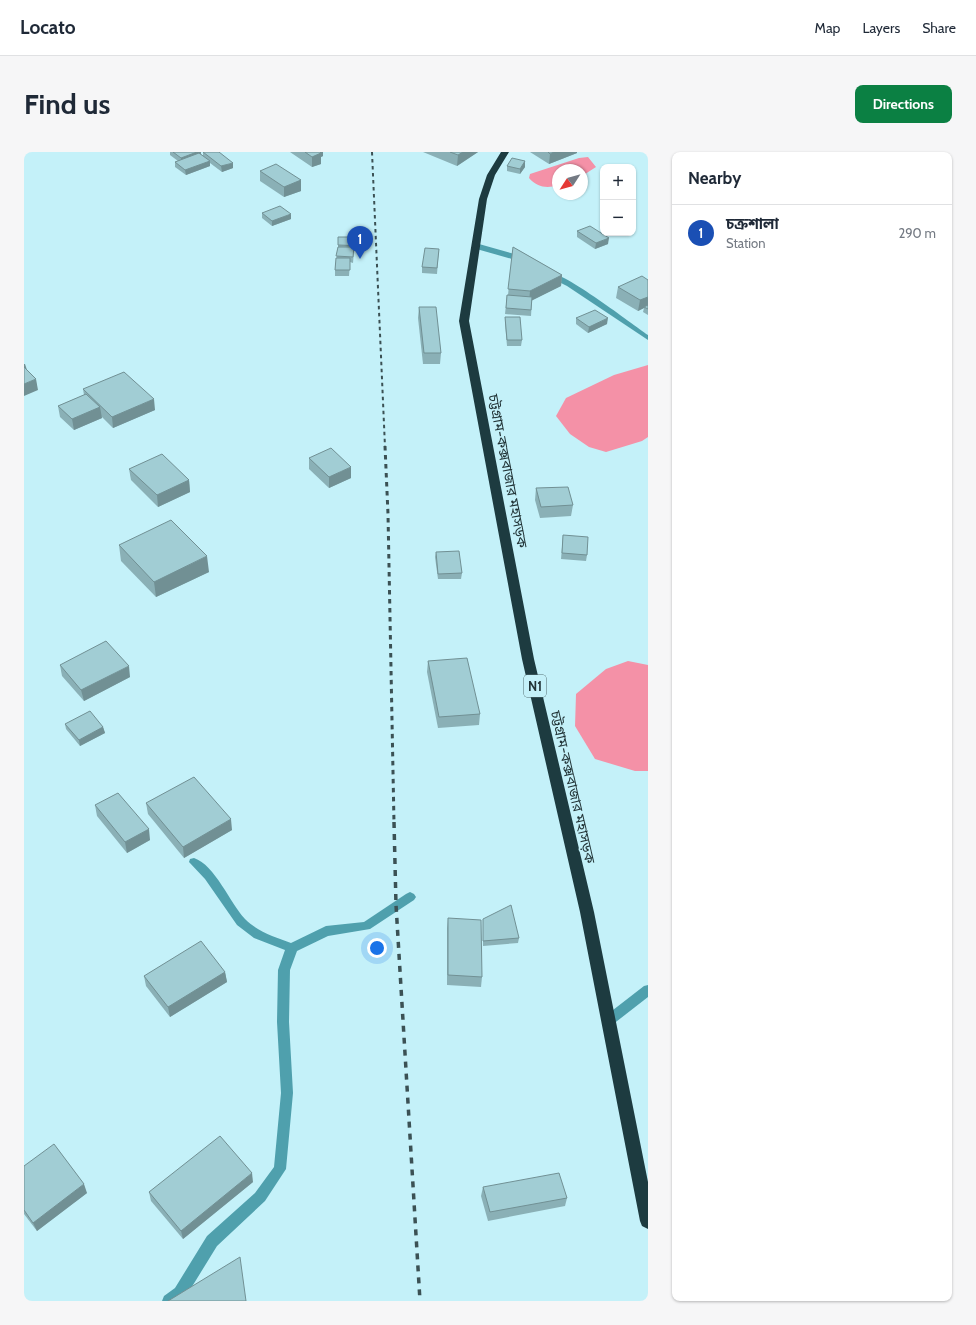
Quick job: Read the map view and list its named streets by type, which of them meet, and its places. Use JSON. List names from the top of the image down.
{
  "streets": {
    "highway": ["চট্টগ্রাম-কক্সবাজার মহাসড়ক", "N1"]
  },
  "north": "bottom left",
  "page": {
    "header": "Locato",
    "nav": ["Map", "Layers", "Share"],
    "buttons": "Directions",
    "title": "Find us",
    "heading": "Nearby",
    "map_buttons": ["+", "−"],
    "list": [
      {
        "mark": "1",
        "name": "চক্রশালা",
        "note": "Station",
        "value": "290 m"
      }
    ],
    "pins": "1"
  }
}
